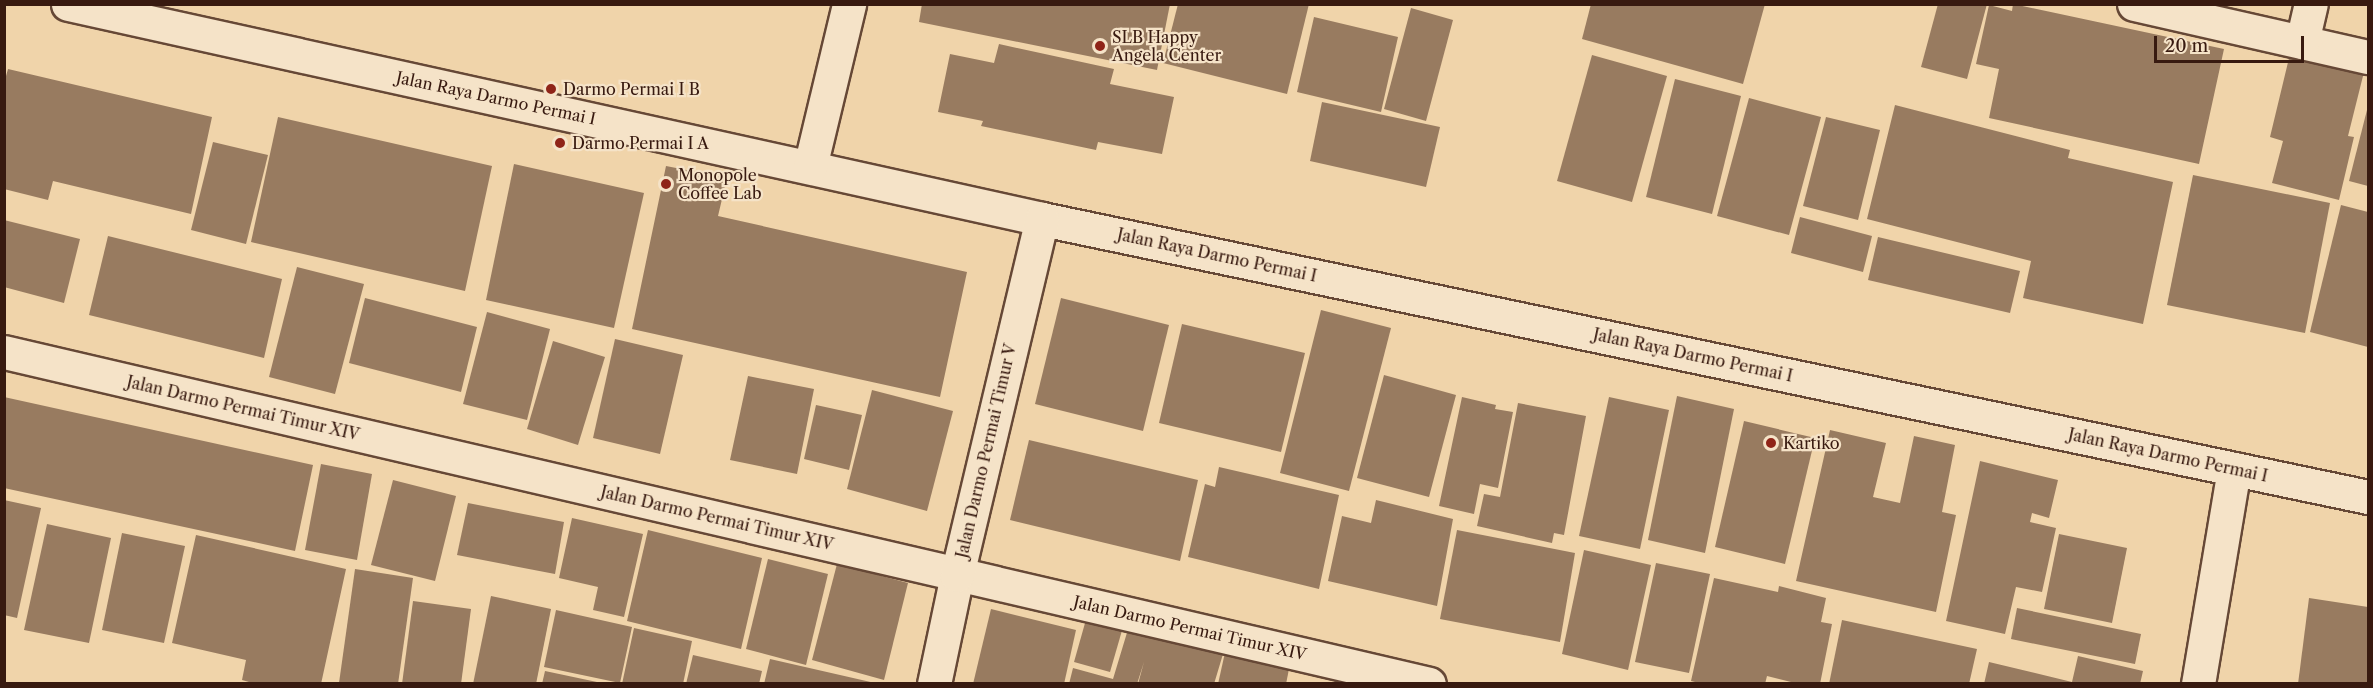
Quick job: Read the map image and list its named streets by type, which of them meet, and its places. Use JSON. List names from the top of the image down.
{
  "streets": {
    "street": ["Jalan Raya Darmo Permai I", "Jalan Darmo Permai Timur XIV", "Jalan Darmo Permai Timur V"]
  },
  "crossings": [
    ["Jalan Raya Darmo Permai I", "Jalan Darmo Permai Timur V"],
    ["Jalan Darmo Permai Timur XIV", "Jalan Darmo Permai Timur V"]
  ],
  "places": [
    "SLB Happy Angela Center",
    "Darmo Permai I B",
    "Darmo Permai I A",
    "Monopole Coffee Lab",
    "Kartiko"
  ],
  "scale_bar": "20 m"
}
